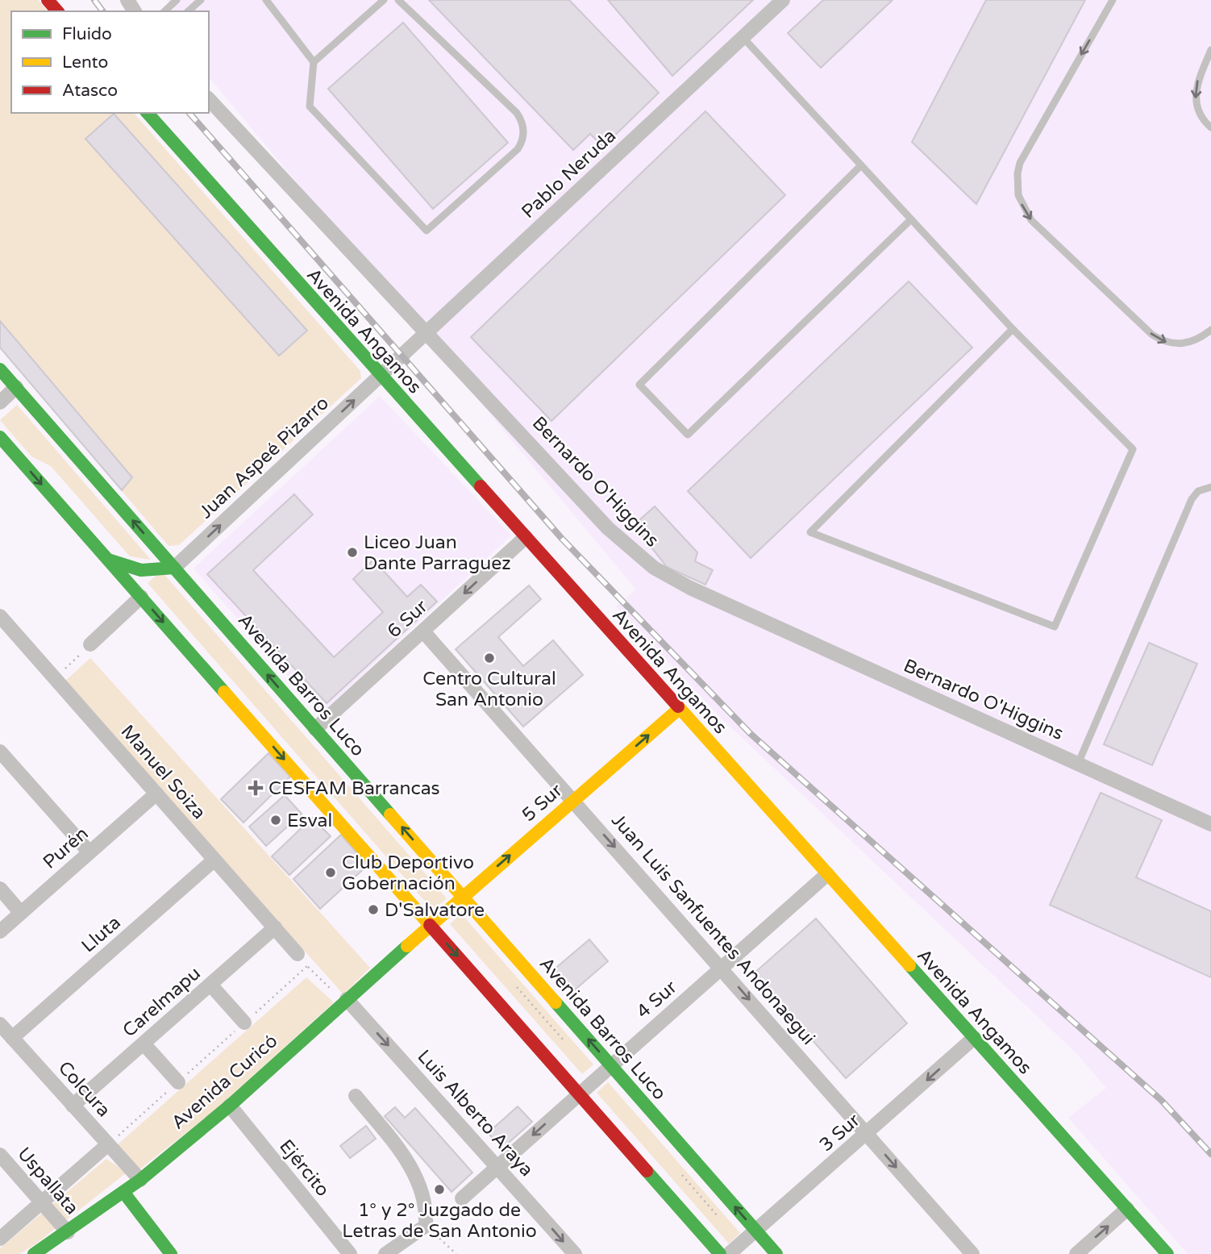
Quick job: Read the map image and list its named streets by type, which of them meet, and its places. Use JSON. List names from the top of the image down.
{
  "streets": {
    "main road": [
      "Avenida Angamos",
      "Avenida Barros Luco",
      "5 Sur",
      "Avenida Curicó"
    ],
    "street": [
      "Pablo Neruda",
      "Juan Aspeé Pizarro",
      "Bernardo O'Higgins",
      "6 Sur",
      "Manuel Soiza",
      "Purén",
      "Juan Luis Sanfuentes Andonaegui",
      "Lluta",
      "4 Sur",
      "Carelmapu",
      "Colcura",
      "Luis Alberto Araya",
      "3 Sur",
      "Ejército",
      "Uspallata"
    ]
  },
  "crossings": [
    ["Pablo Neruda", "Avenida Angamos"],
    ["Pablo Neruda", "Juan Aspeé Pizarro"],
    ["Pablo Neruda", "Bernardo O'Higgins"],
    ["Avenida Angamos", "Juan Aspeé Pizarro"],
    ["Avenida Angamos", "6 Sur"],
    ["Avenida Angamos", "5 Sur"],
    ["Avenida Angamos", "4 Sur"],
    ["Avenida Angamos", "3 Sur"],
    ["Juan Aspeé Pizarro", "Avenida Barros Luco"],
    ["6 Sur", "Avenida Barros Luco"],
    ["6 Sur", "Juan Luis Sanfuentes Andonaegui"],
    ["Avenida Barros Luco", "5 Sur"],
    ["Avenida Barros Luco", "4 Sur"],
    ["Avenida Barros Luco", "3 Sur"],
    ["Manuel Soiza", "Purén"],
    ["Manuel Soiza", "Lluta"],
    ["Manuel Soiza", "Carelmapu"],
    ["5 Sur", "Juan Luis Sanfuentes Andonaegui"],
    ["5 Sur", "Avenida Curicó"],
    ["Juan Luis Sanfuentes Andonaegui", "4 Sur"],
    ["Juan Luis Sanfuentes Andonaegui", "3 Sur"],
    ["Lluta", "Colcura"],
    ["4 Sur", "Luis Alberto Araya"],
    ["Carelmapu", "Colcura"],
    ["Avenida Curicó", "Colcura"],
    ["Avenida Curicó", "Luis Alberto Araya"],
    ["Avenida Curicó", "Ejército"],
    ["Avenida Curicó", "Uspallata"]
  ],
  "one_way": [
    "Juan Aspeé Pizarro",
    "6 Sur",
    "5 Sur",
    "Juan Luis Sanfuentes Andonaegui",
    "3 Sur"
  ],
  "places": {
    "other": [
      "Liceo Juan Dante Parraguez",
      "Centro Cultural San Antonio",
      "Esval",
      "Club Deportivo Gobernación",
      "D'Salvatore",
      "1° y 2° Juzgado de Letras de San Antonio"
    ],
    "health": ["CESFAM Barrancas"]
  },
  "legend": ["Fluido", "Lento", "Atasco"]
}
